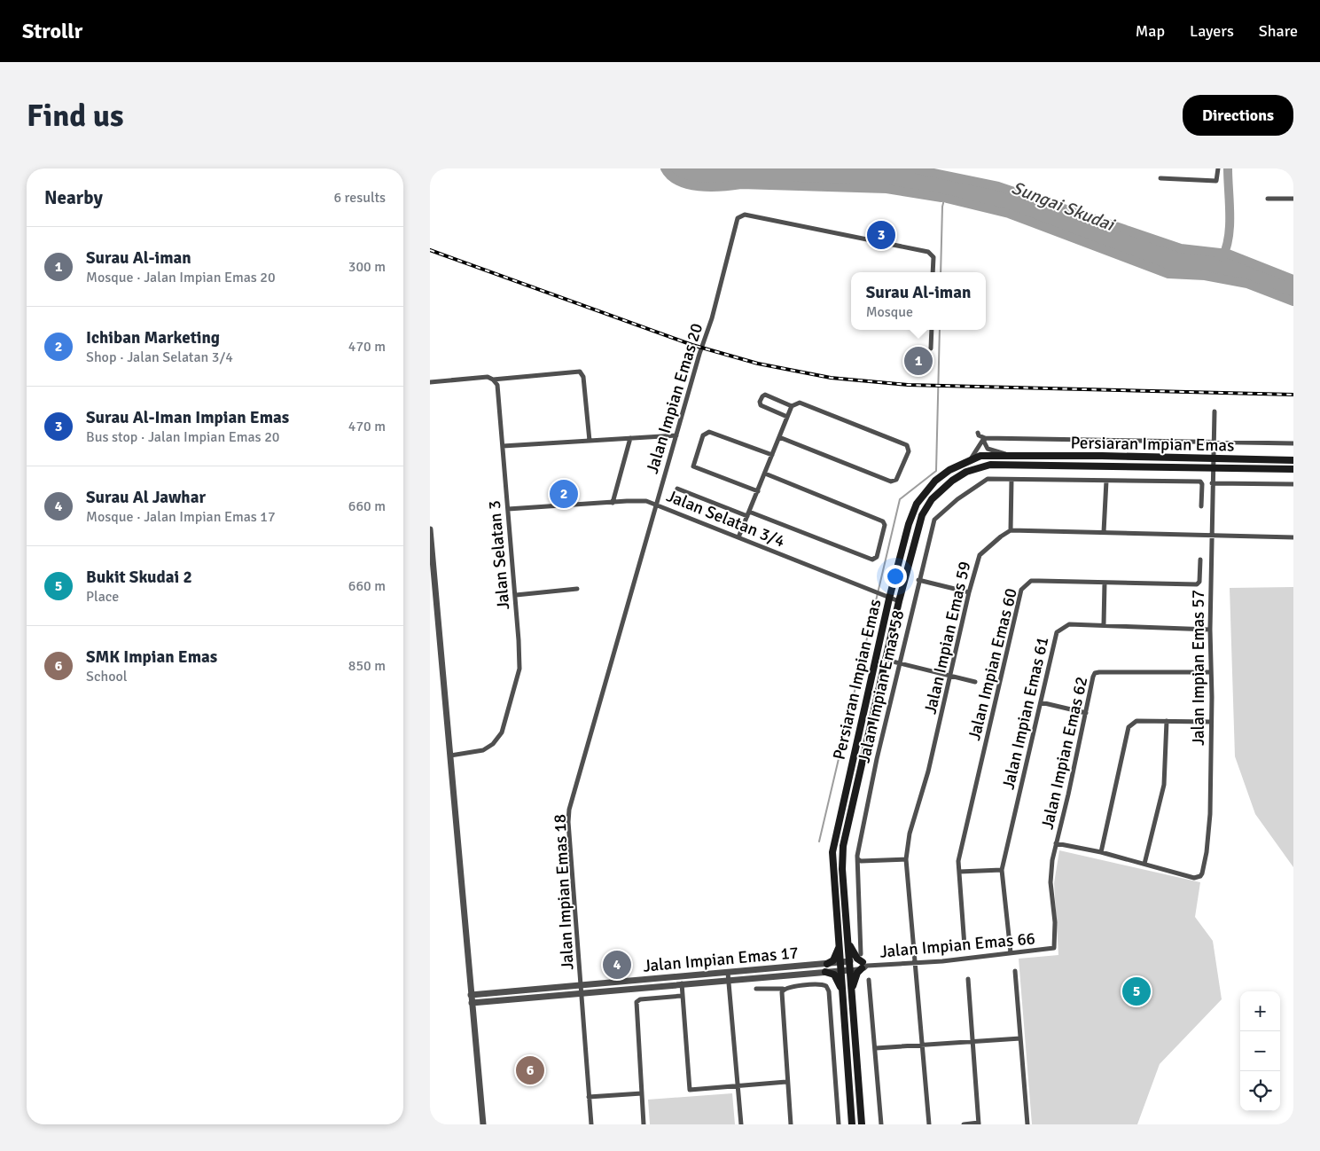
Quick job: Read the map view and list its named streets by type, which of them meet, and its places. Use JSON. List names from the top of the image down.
{
  "streets": {
    "main road": ["Persiaran Impian Emas"],
    "street": [
      "Jalan Impian Emas 20",
      "Jalan Selatan 3/4",
      "Jalan Selatan 3",
      "Jalan Impian Emas 59",
      "Jalan Impian Emas 60",
      "Jalan Impian Emas 57",
      "Jalan Impian Emas 58",
      "Jalan Impian Emas 61",
      "Jalan Impian Emas 62",
      "Jalan Impian Emas 18",
      "Jalan Impian Emas 66",
      "Jalan Impian Emas 17"
    ]
  },
  "crossings": [
    ["Jalan Impian Emas 20", "Jalan Selatan 3/4"],
    ["Jalan Impian Emas 20", "Jalan Impian Emas 18"],
    ["Persiaran Impian Emas", "Jalan Selatan 3/4"],
    ["Persiaran Impian Emas", "Jalan Impian Emas 57"],
    ["Persiaran Impian Emas", "Jalan Impian Emas 66"],
    ["Persiaran Impian Emas", "Jalan Impian Emas 17"],
    ["Jalan Selatan 3/4", "Jalan Selatan 3"],
    ["Jalan Impian Emas 59", "Jalan Impian Emas 66"],
    ["Jalan Impian Emas 57", "Jalan Impian Emas 61"],
    ["Jalan Impian Emas 57", "Jalan Impian Emas 62"],
    ["Jalan Impian Emas 61", "Jalan Impian Emas 66"],
    ["Jalan Impian Emas 62", "Jalan Impian Emas 66"],
    ["Jalan Impian Emas 18", "Jalan Impian Emas 17"],
    ["Jalan Impian Emas 66", "Jalan Impian Emas 17"]
  ],
  "water": ["Sungai Skudai"],
  "page": {
    "header": "Strollr",
    "nav": ["Map", "Layers", "Share"],
    "buttons": "Directions",
    "title": "Find us",
    "heading": ["Nearby", "6 results"],
    "pins": [
      "3",
      "1",
      "2",
      "4",
      "5",
      "6"
    ],
    "list": [
      {
        "mark": "1",
        "name": "Surau Al-iman",
        "note": "Mosque · Jalan Impian Emas 20",
        "value": "300 m"
      },
      {
        "mark": "2",
        "name": "Ichiban Marketing",
        "note": "Shop · Jalan Selatan 3/4",
        "value": "470 m"
      },
      {
        "mark": "3",
        "name": "Surau Al-Iman Impian Emas",
        "note": "Bus stop · Jalan Impian Emas 20",
        "value": "470 m"
      },
      {
        "mark": "4",
        "name": "Surau Al Jawhar",
        "note": "Mosque · Jalan Impian Emas 17",
        "value": "660 m"
      },
      {
        "mark": "5",
        "name": "Bukit Skudai 2",
        "note": "Place",
        "value": "660 m"
      },
      {
        "mark": "6",
        "name": "SMK Impian Emas",
        "note": "School",
        "value": "850 m"
      }
    ],
    "popup": ["Surau Al-iman", "Mosque"],
    "map_buttons": ["+", "−"]
  }
}
